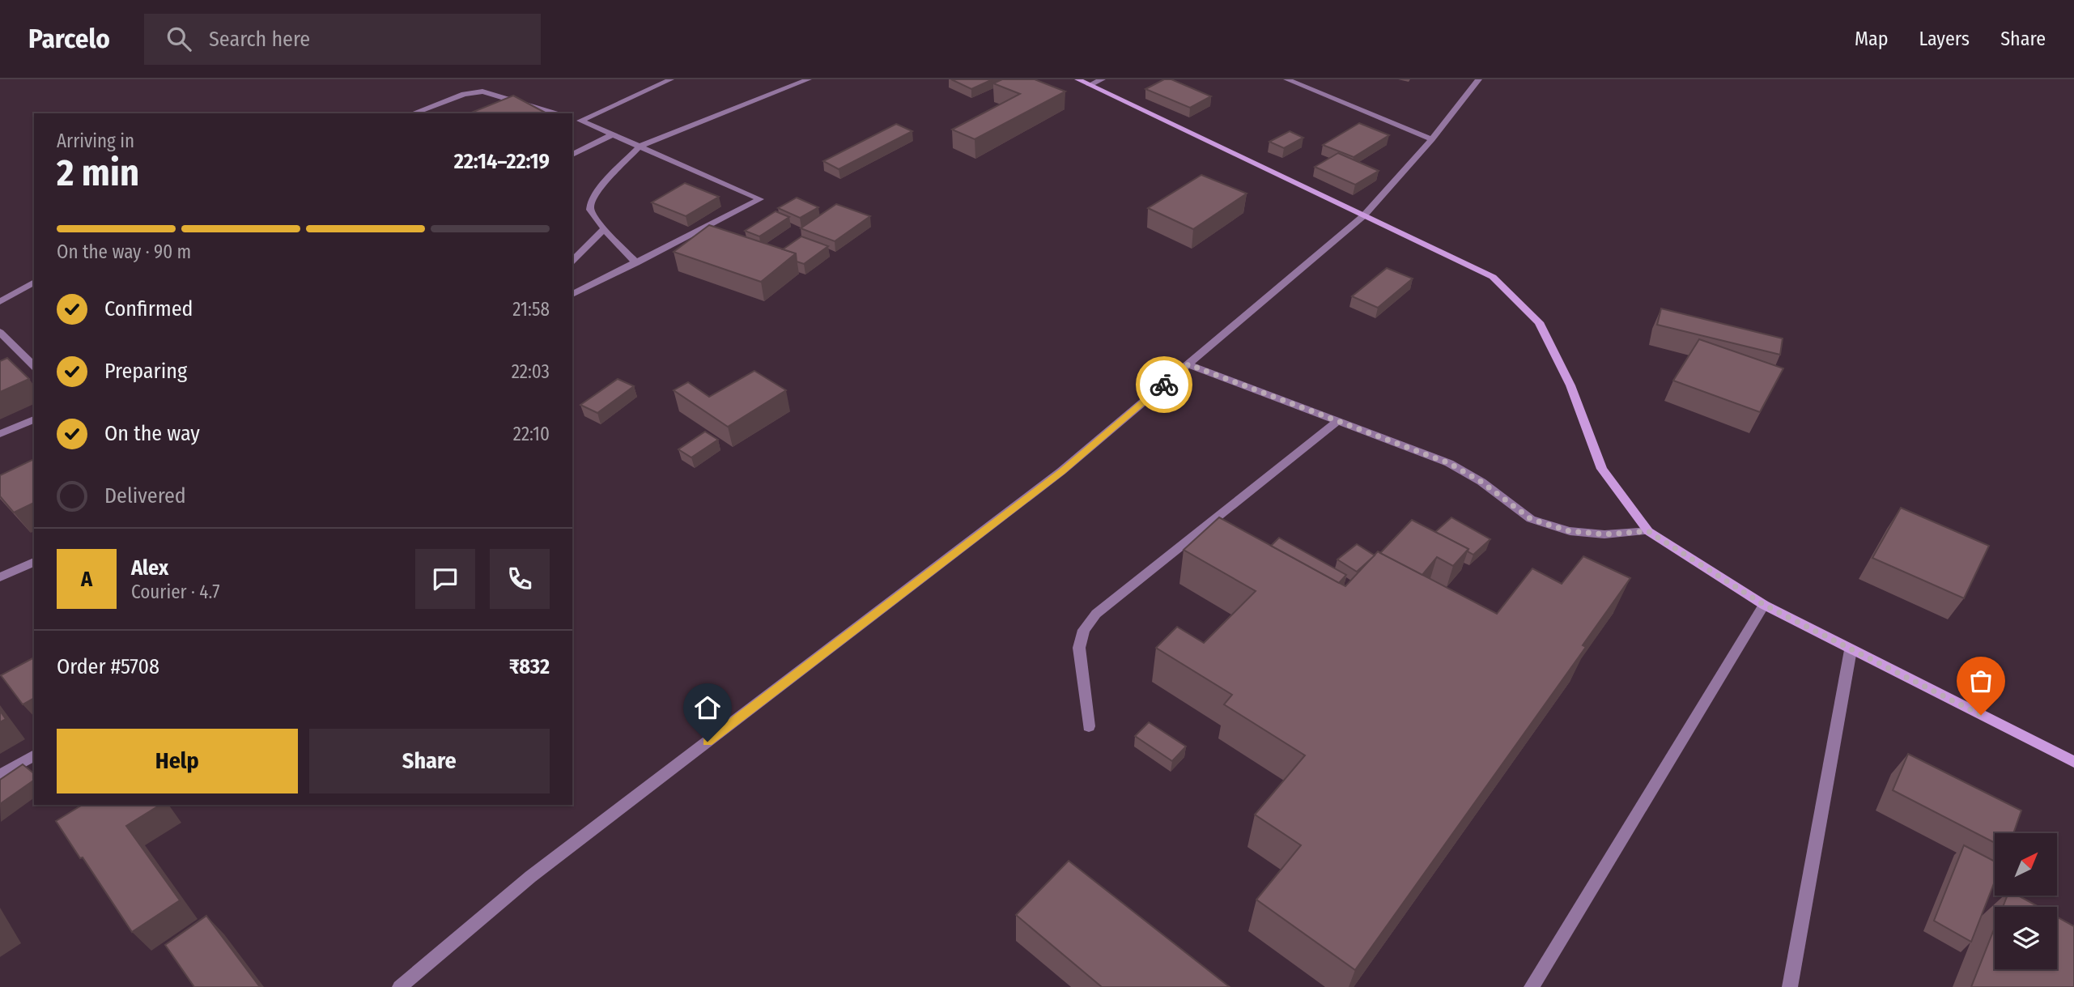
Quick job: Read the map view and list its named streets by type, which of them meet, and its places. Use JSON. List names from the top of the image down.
{
  "north": "top right",
  "page": {
    "header": "Parcelo",
    "search": "Search here",
    "nav": ["Map", "Layers", "Share"],
    "heading": ["2 min", "Arriving in", "22:14–22:19"],
    "panel": [
      "Alex",
      "Courier · 4.7",
      "Order #5708",
      "₹832"
    ],
    "bar": "On the way · 90 m",
    "list": [
      ["Confirmed", "21:58"],
      ["Preparing", "22:03"],
      ["On the way", "22:10"],
      "Delivered"
    ],
    "round": "A",
    "buttons": ["Help", "Share"]
  }
}
